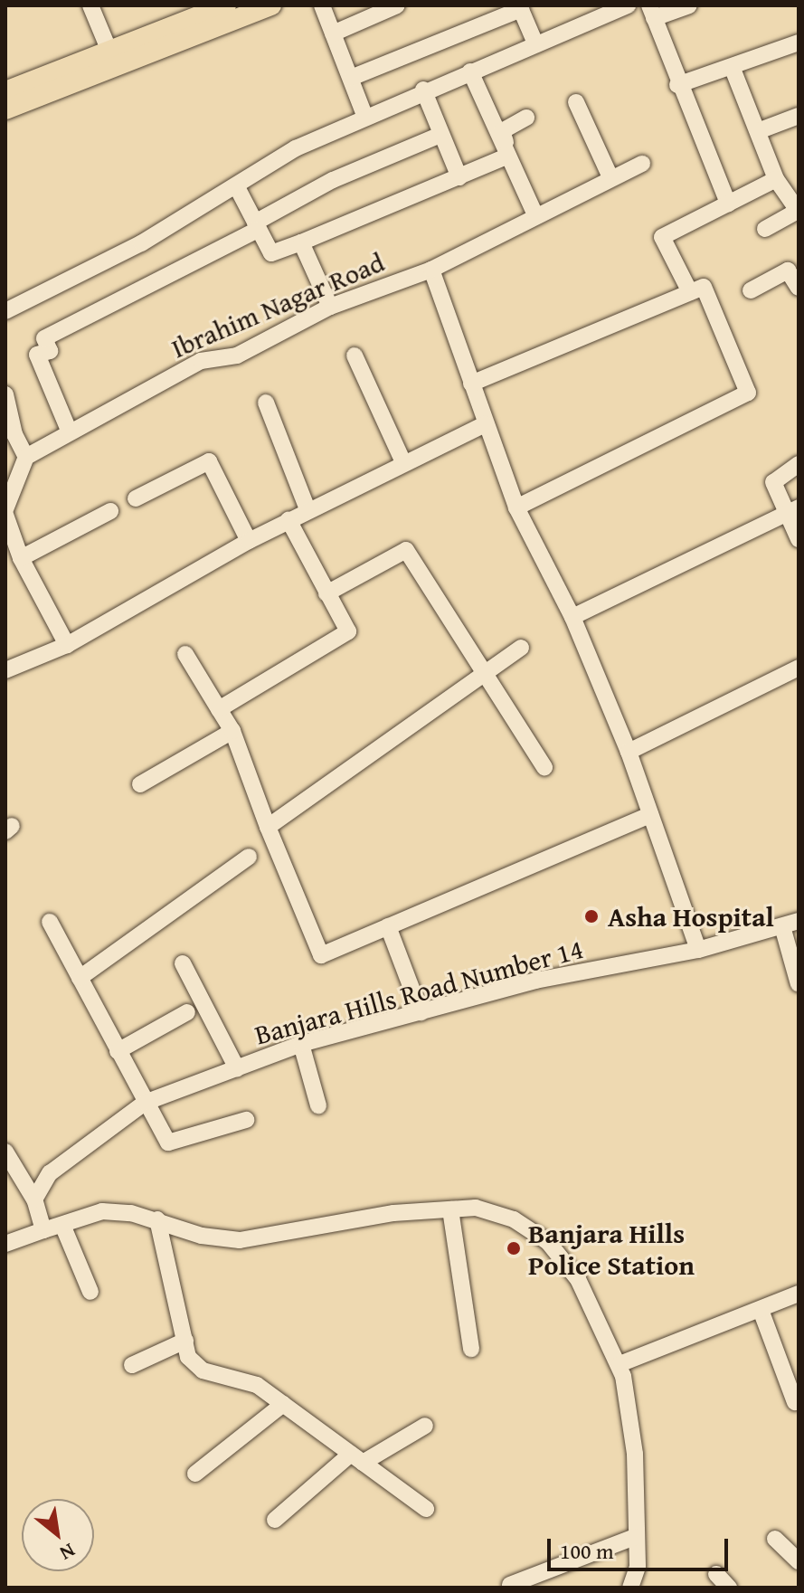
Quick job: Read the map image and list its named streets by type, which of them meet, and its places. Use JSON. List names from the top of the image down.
{
  "streets": {
    "street": ["Ibrahim Nagar Road", "Banjara Hills Road Number 14"]
  },
  "places": ["Asha Hospital", "Banjara Hills Police Station"],
  "scale_bar": "100 m",
  "north": "bottom right"
}
